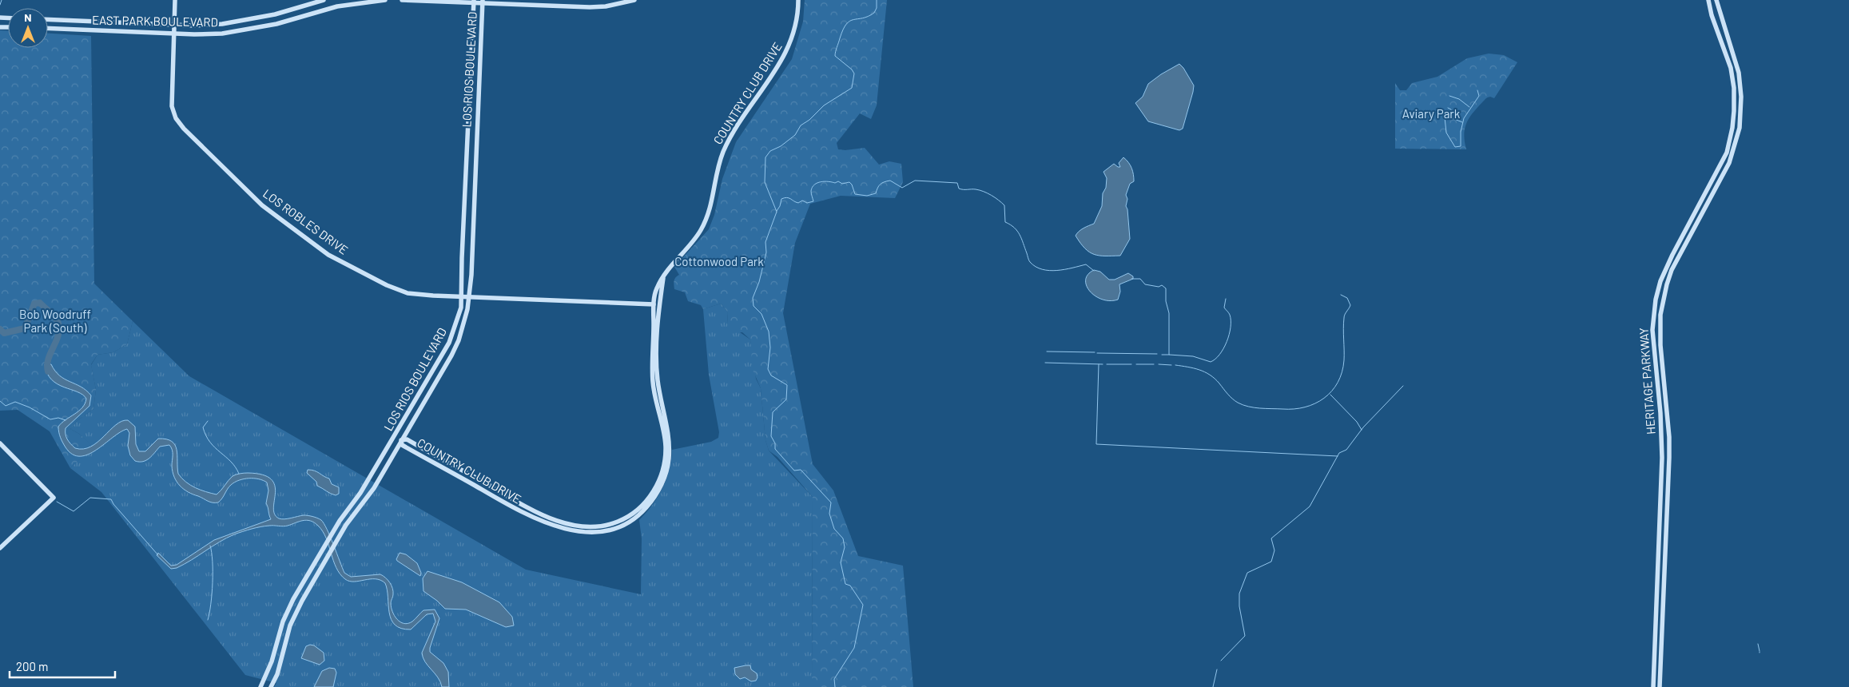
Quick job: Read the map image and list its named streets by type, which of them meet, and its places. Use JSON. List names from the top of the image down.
{
  "streets": {
    "main road": [
      "EAST PARK BOULEVARD",
      "LOS RIOS BOULEVARD",
      "COUNTRY CLUB DRIVE",
      "LOS ROBLES DRIVE",
      "HERITAGE PARKWAY"
    ]
  },
  "crossings": [
    ["EAST PARK BOULEVARD", "LOS ROBLES DRIVE"],
    ["LOS RIOS BOULEVARD", "COUNTRY CLUB DRIVE"],
    ["LOS RIOS BOULEVARD", "LOS ROBLES DRIVE"],
    ["COUNTRY CLUB DRIVE", "LOS ROBLES DRIVE"]
  ],
  "parks": ["Aviary Park", "Cottonwood Park", "Bob Woodruff Park (South)"],
  "scale_bar": "200 m",
  "north": "top"
}
